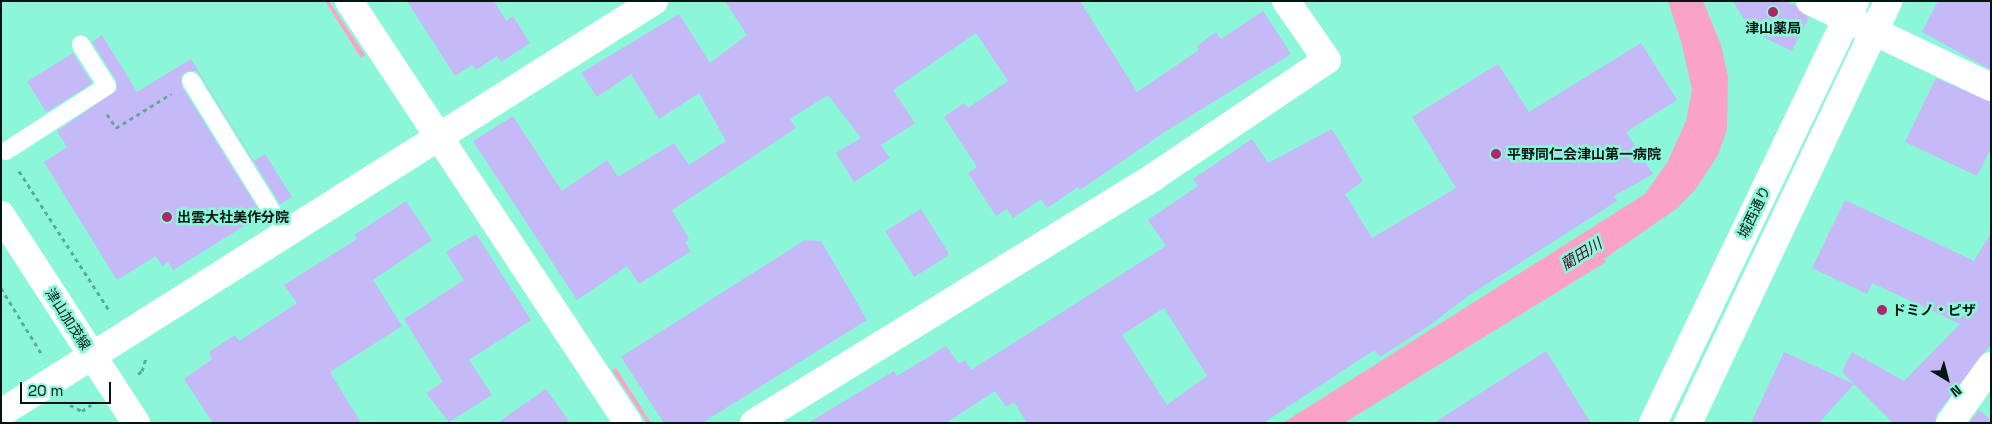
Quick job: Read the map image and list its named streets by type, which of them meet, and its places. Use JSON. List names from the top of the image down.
{
  "streets": {
    "street": ["城西通り", "津山加茂線"]
  },
  "water": ["藺田川"],
  "places": [
    "津山薬局",
    "平野同仁会津山第一病院",
    "出雲大社美作分院",
    "ドミノ・ピザ"
  ],
  "scale_bar": "20 m",
  "north": "bottom right"
}
